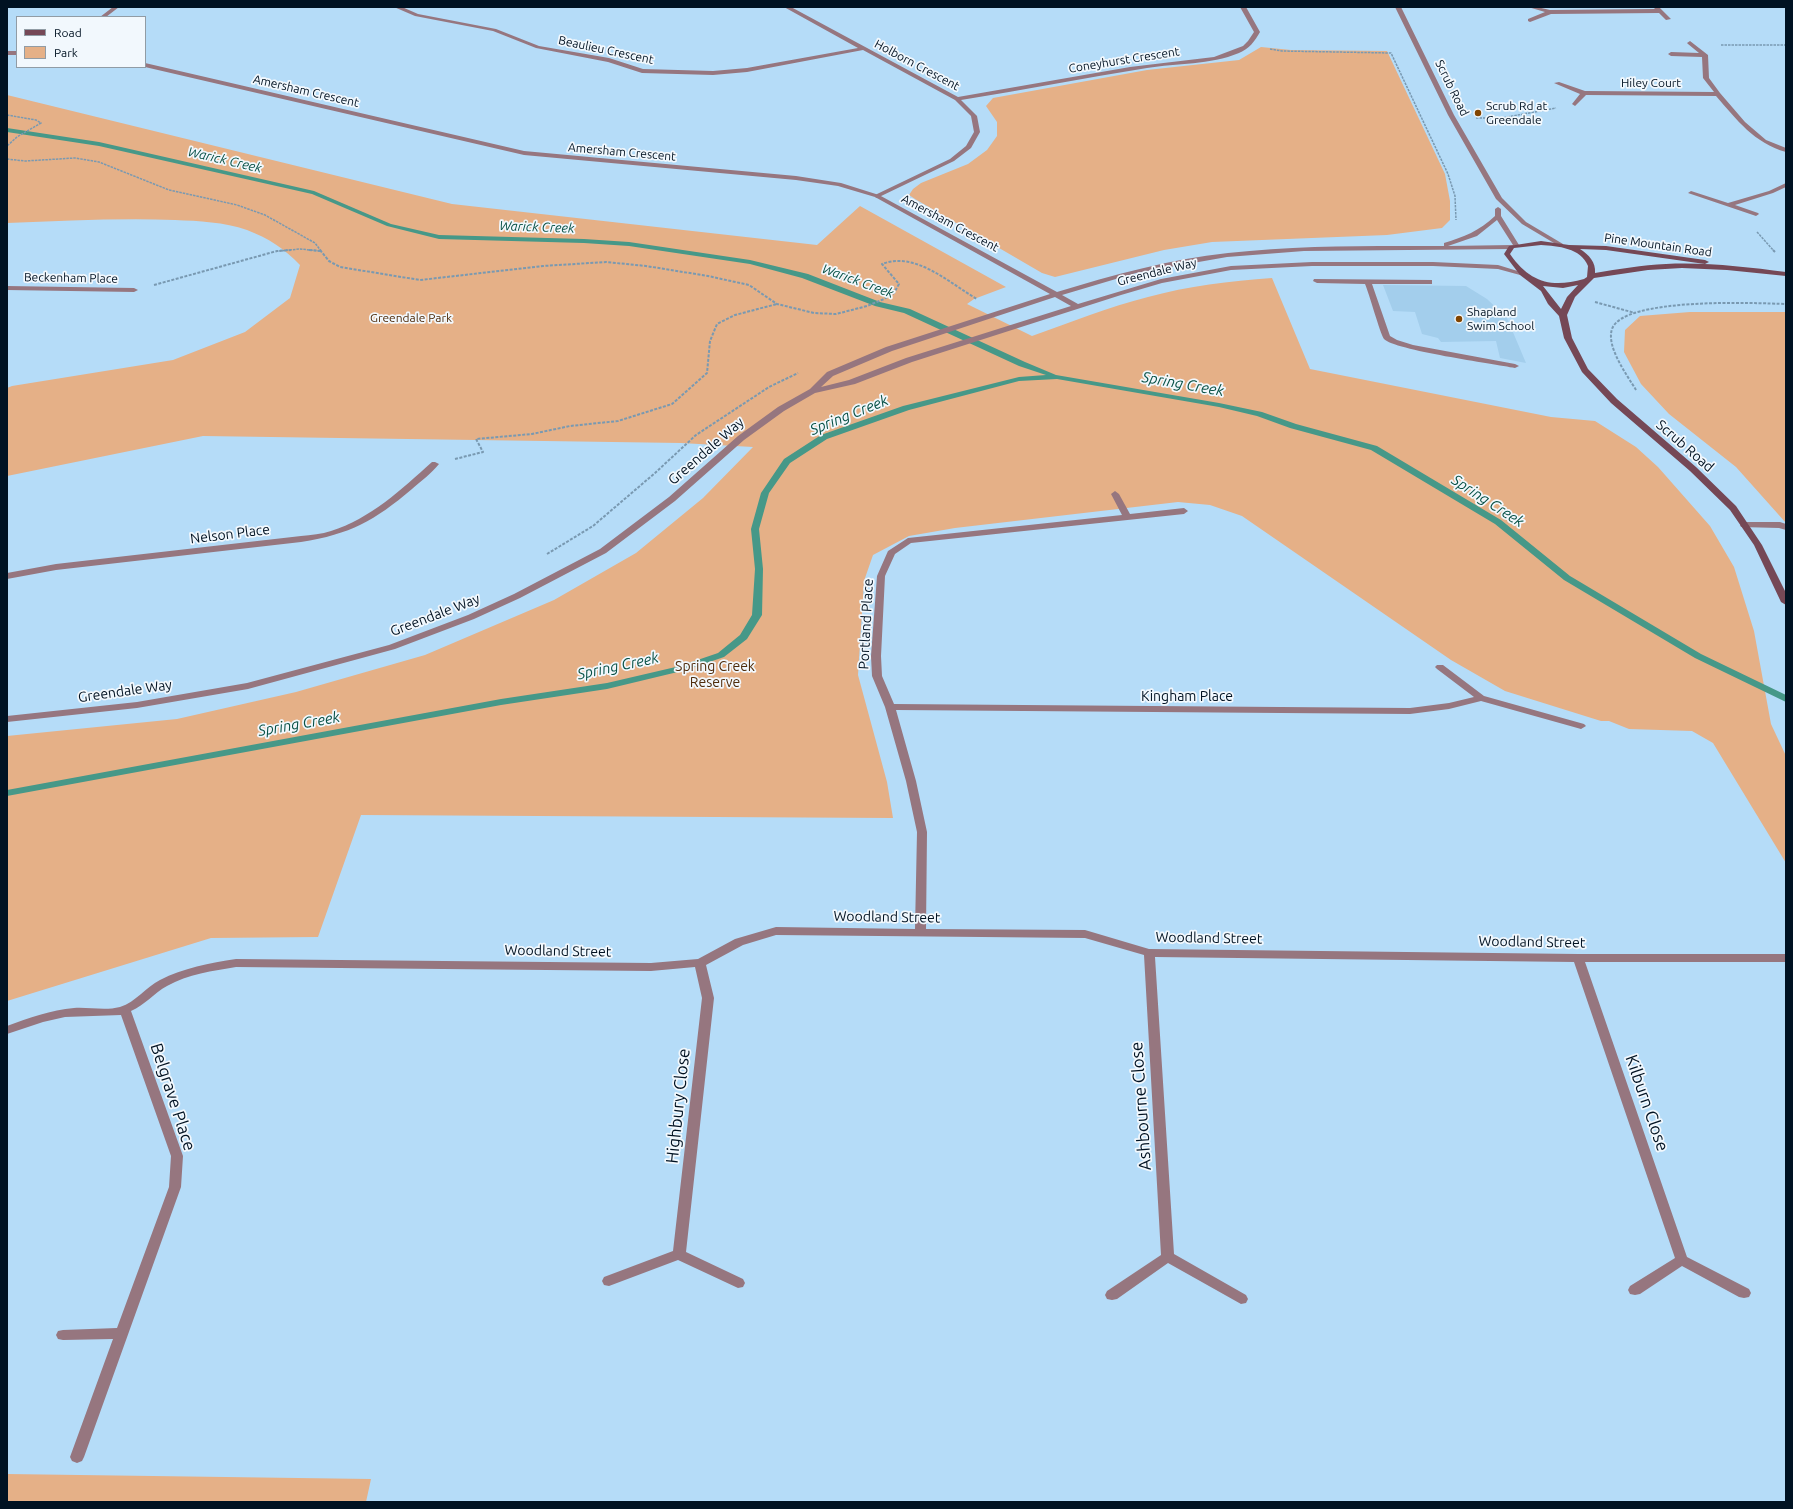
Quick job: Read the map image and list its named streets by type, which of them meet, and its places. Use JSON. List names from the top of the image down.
{
  "streets": {
    "main road": ["Scrub Road", "Pine Mountain Road"],
    "street": [
      "Beaulieu Crescent",
      "Coneyhurst Crescent",
      "Holborn Crescent",
      "Hiley Court",
      "Amersham Crescent",
      "Greendale Way",
      "Beckenham Place",
      "Nelson Place",
      "Portland Place",
      "Kingham Place",
      "Woodland Street",
      "Belgrave Place",
      "Kilburn Close",
      "Highbury Close",
      "Ashbourne Close"
    ]
  },
  "crossings": [
    ["Beaulieu Crescent", "Holborn Crescent"],
    ["Coneyhurst Crescent", "Holborn Crescent"],
    ["Holborn Crescent", "Amersham Crescent"],
    ["Scrub Road", "Pine Mountain Road"],
    ["Amersham Crescent", "Greendale Way"],
    ["Portland Place", "Kingham Place"],
    ["Portland Place", "Woodland Street"],
    ["Woodland Street", "Belgrave Place"],
    ["Woodland Street", "Kilburn Close"],
    ["Woodland Street", "Highbury Close"],
    ["Woodland Street", "Ashbourne Close"]
  ],
  "water": ["Warick Creek", "Spring Creek"],
  "parks": ["Greendale Park", "Spring Creek Reserve"],
  "places": ["Scrub Rd at Greendale", "Shapland Swim School"],
  "legend": ["Road", "Park"]
}
